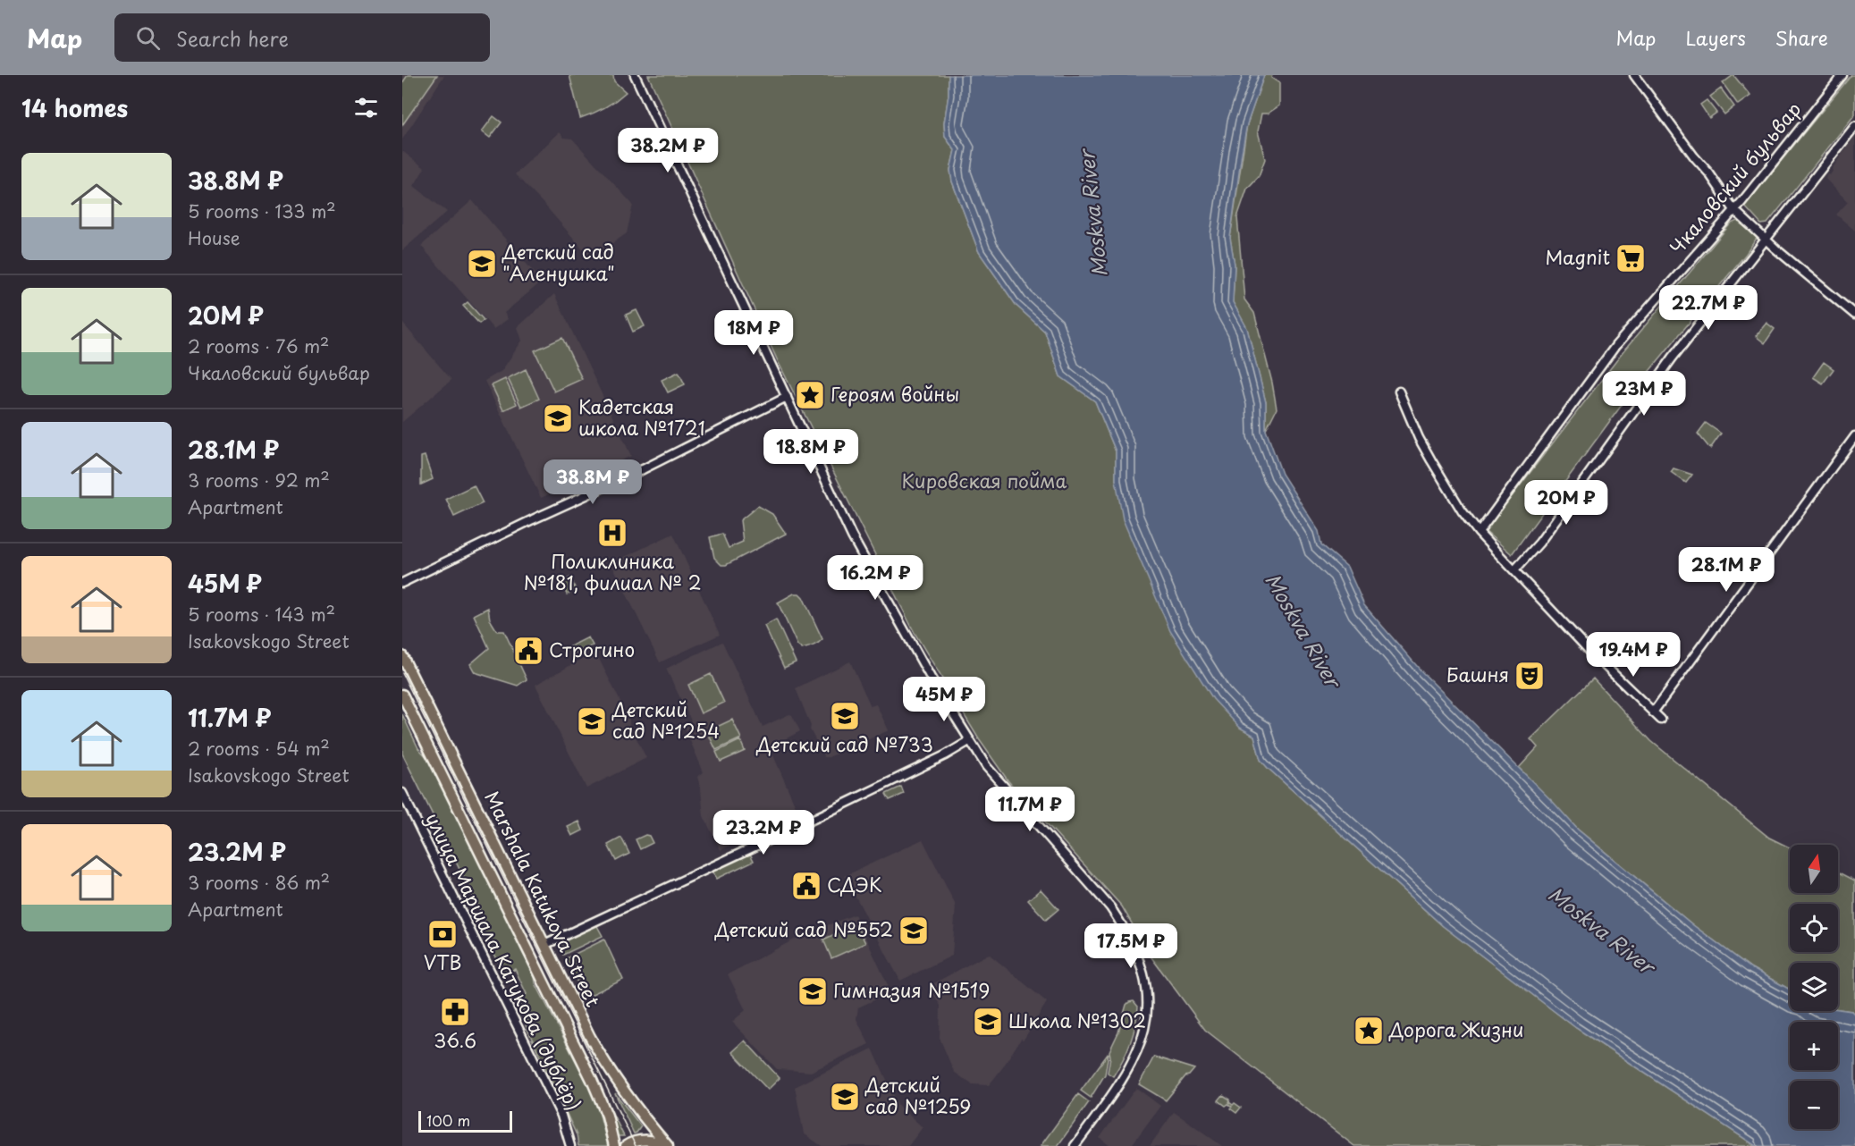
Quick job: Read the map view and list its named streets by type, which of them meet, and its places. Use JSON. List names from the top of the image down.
{
  "streets": {
    "main road": ["Marshala Katukova Street"],
    "street": ["Чкаловский бульвар", "улица Маршала Катукова (дублёр)"]
  },
  "water": ["Moskva River"],
  "parks": ["Кировская пойма"],
  "places": {
    "supermarket": ["Magnit"],
    "school or university": [
      "Детский сад \"Аленушка\"",
      "Кадетская школа №1721",
      "Детский сад №733",
      "Детский сад №1254",
      "Детский сад №552",
      "Гимназия №1519",
      "Школа №1302",
      "Детский сад №1259"
    ],
    "place": ["Героям войны", "Дорога Жизни"],
    "hospital": ["Поликлиника №181, филиал № 2"],
    "public building": ["Строгино", "СДЭК"],
    "theatre": ["Башня"],
    "bank": ["VTB"],
    "pharmacy": ["36.6"]
  },
  "scale_bar": "100 m",
  "north": "top",
  "page": {
    "header": "Map",
    "search": "Search here",
    "nav": ["Map", "Layers", "Share"],
    "heading": "14 homes",
    "price": [
      "38.2M ₽",
      "22.7M ₽",
      "18M ₽",
      "23M ₽",
      "18.8M ₽",
      "38.8M ₽",
      "20M ₽",
      "28.1M ₽",
      "16.2M ₽",
      "19.4M ₽",
      "45M ₽",
      "11.7M ₽",
      "23.2M ₽",
      "17.5M ₽"
    ],
    "list": [
      {
        "name": "38.8M ₽",
        "note": "5 rooms · 133 m² · House"
      },
      {
        "name": "20M ₽",
        "note": "2 rooms · 76 m² · Чкаловский бульвар"
      },
      {
        "name": "28.1M ₽",
        "note": "3 rooms · 92 m² · Apartment"
      },
      {
        "name": "45M ₽",
        "note": "5 rooms · 143 m² · Isakovskogo Street"
      },
      {
        "name": "11.7M ₽",
        "note": "2 rooms · 54 m² · Isakovskogo Street"
      },
      {
        "name": "23.2M ₽",
        "note": "3 rooms · 86 m² · Apartment"
      }
    ],
    "map_buttons": ["+", "−"],
    "scale": "100 m"
  }
}
